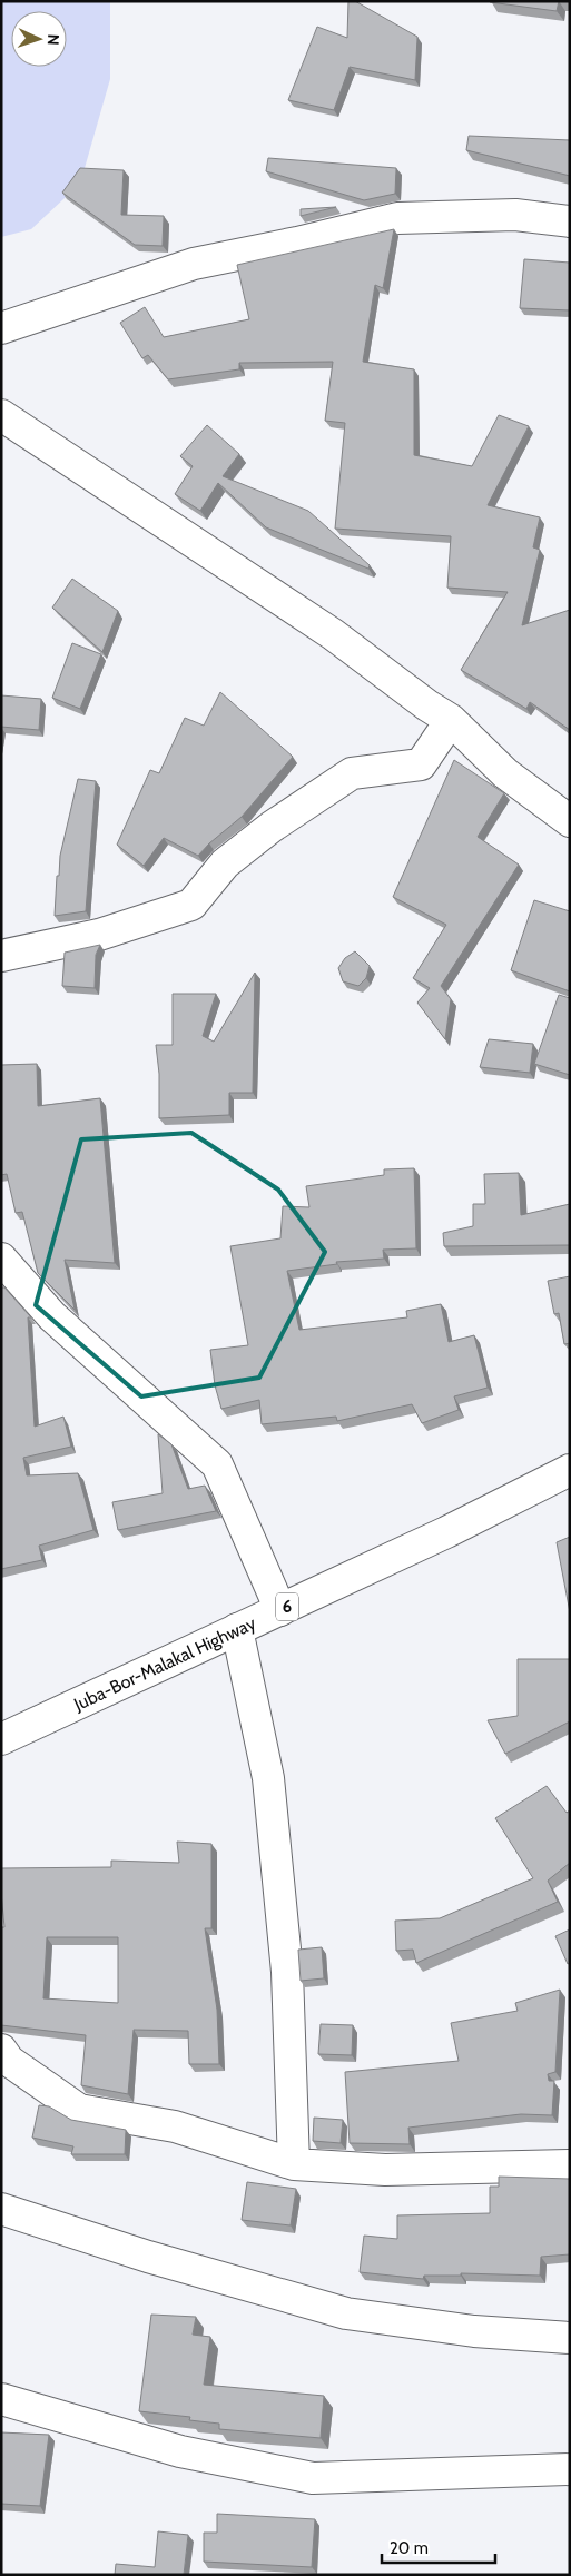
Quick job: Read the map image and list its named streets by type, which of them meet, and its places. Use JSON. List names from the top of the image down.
{
  "streets": {
    "street": ["6", "Juba-Bor-Malakal Highway"]
  },
  "scale_bar": "20 m",
  "north": "right"
}
